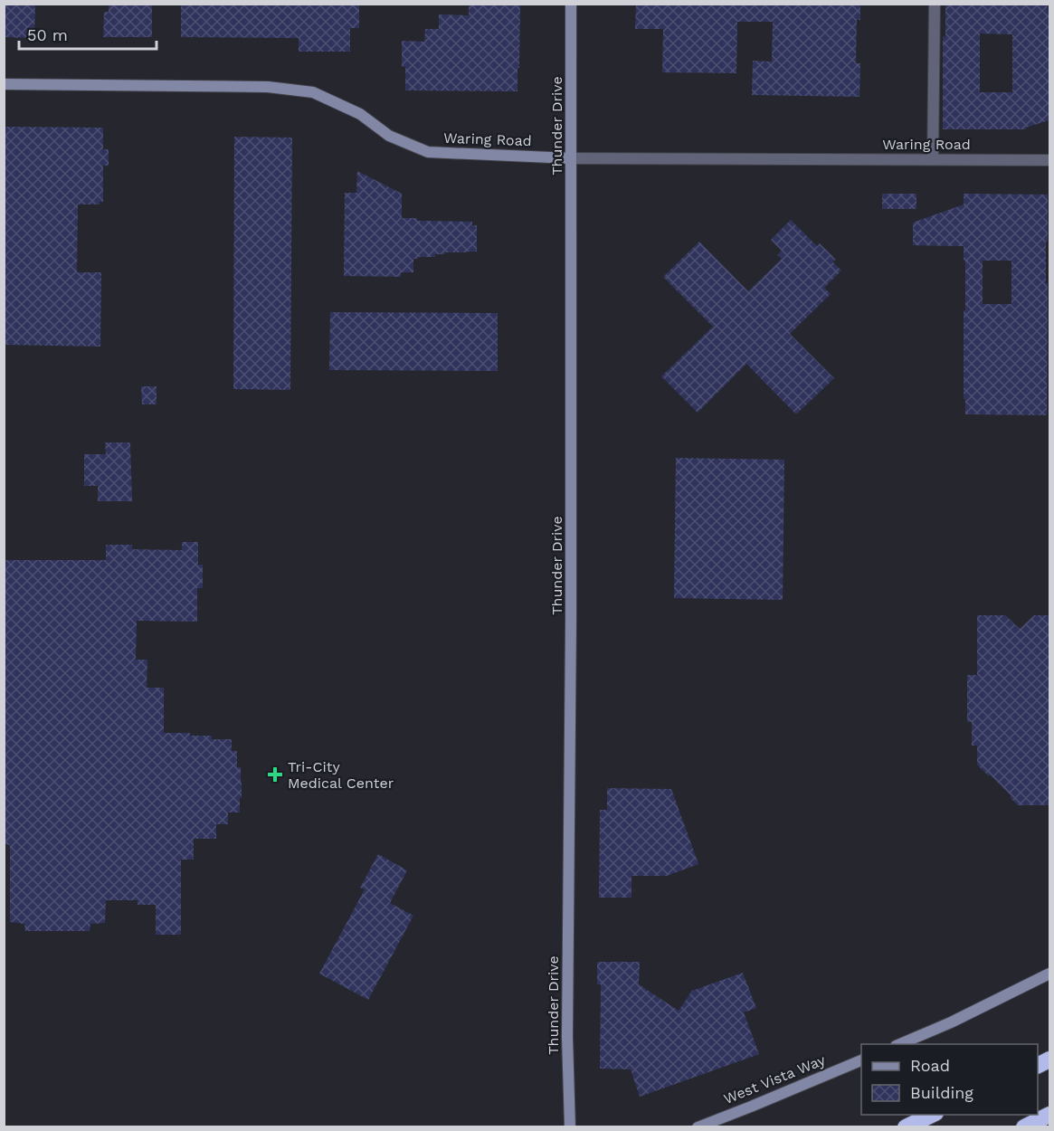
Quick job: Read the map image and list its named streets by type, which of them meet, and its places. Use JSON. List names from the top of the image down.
{
  "streets": {
    "street": ["Thunder Drive", "Waring Road", "West Vista Way"]
  },
  "crossings": [
    ["Thunder Drive", "Waring Road"]
  ],
  "places": {
    "health": ["Tri-City Medical Center"]
  },
  "legend": ["Road", "Building"],
  "scale_bar": "50 m"
}
